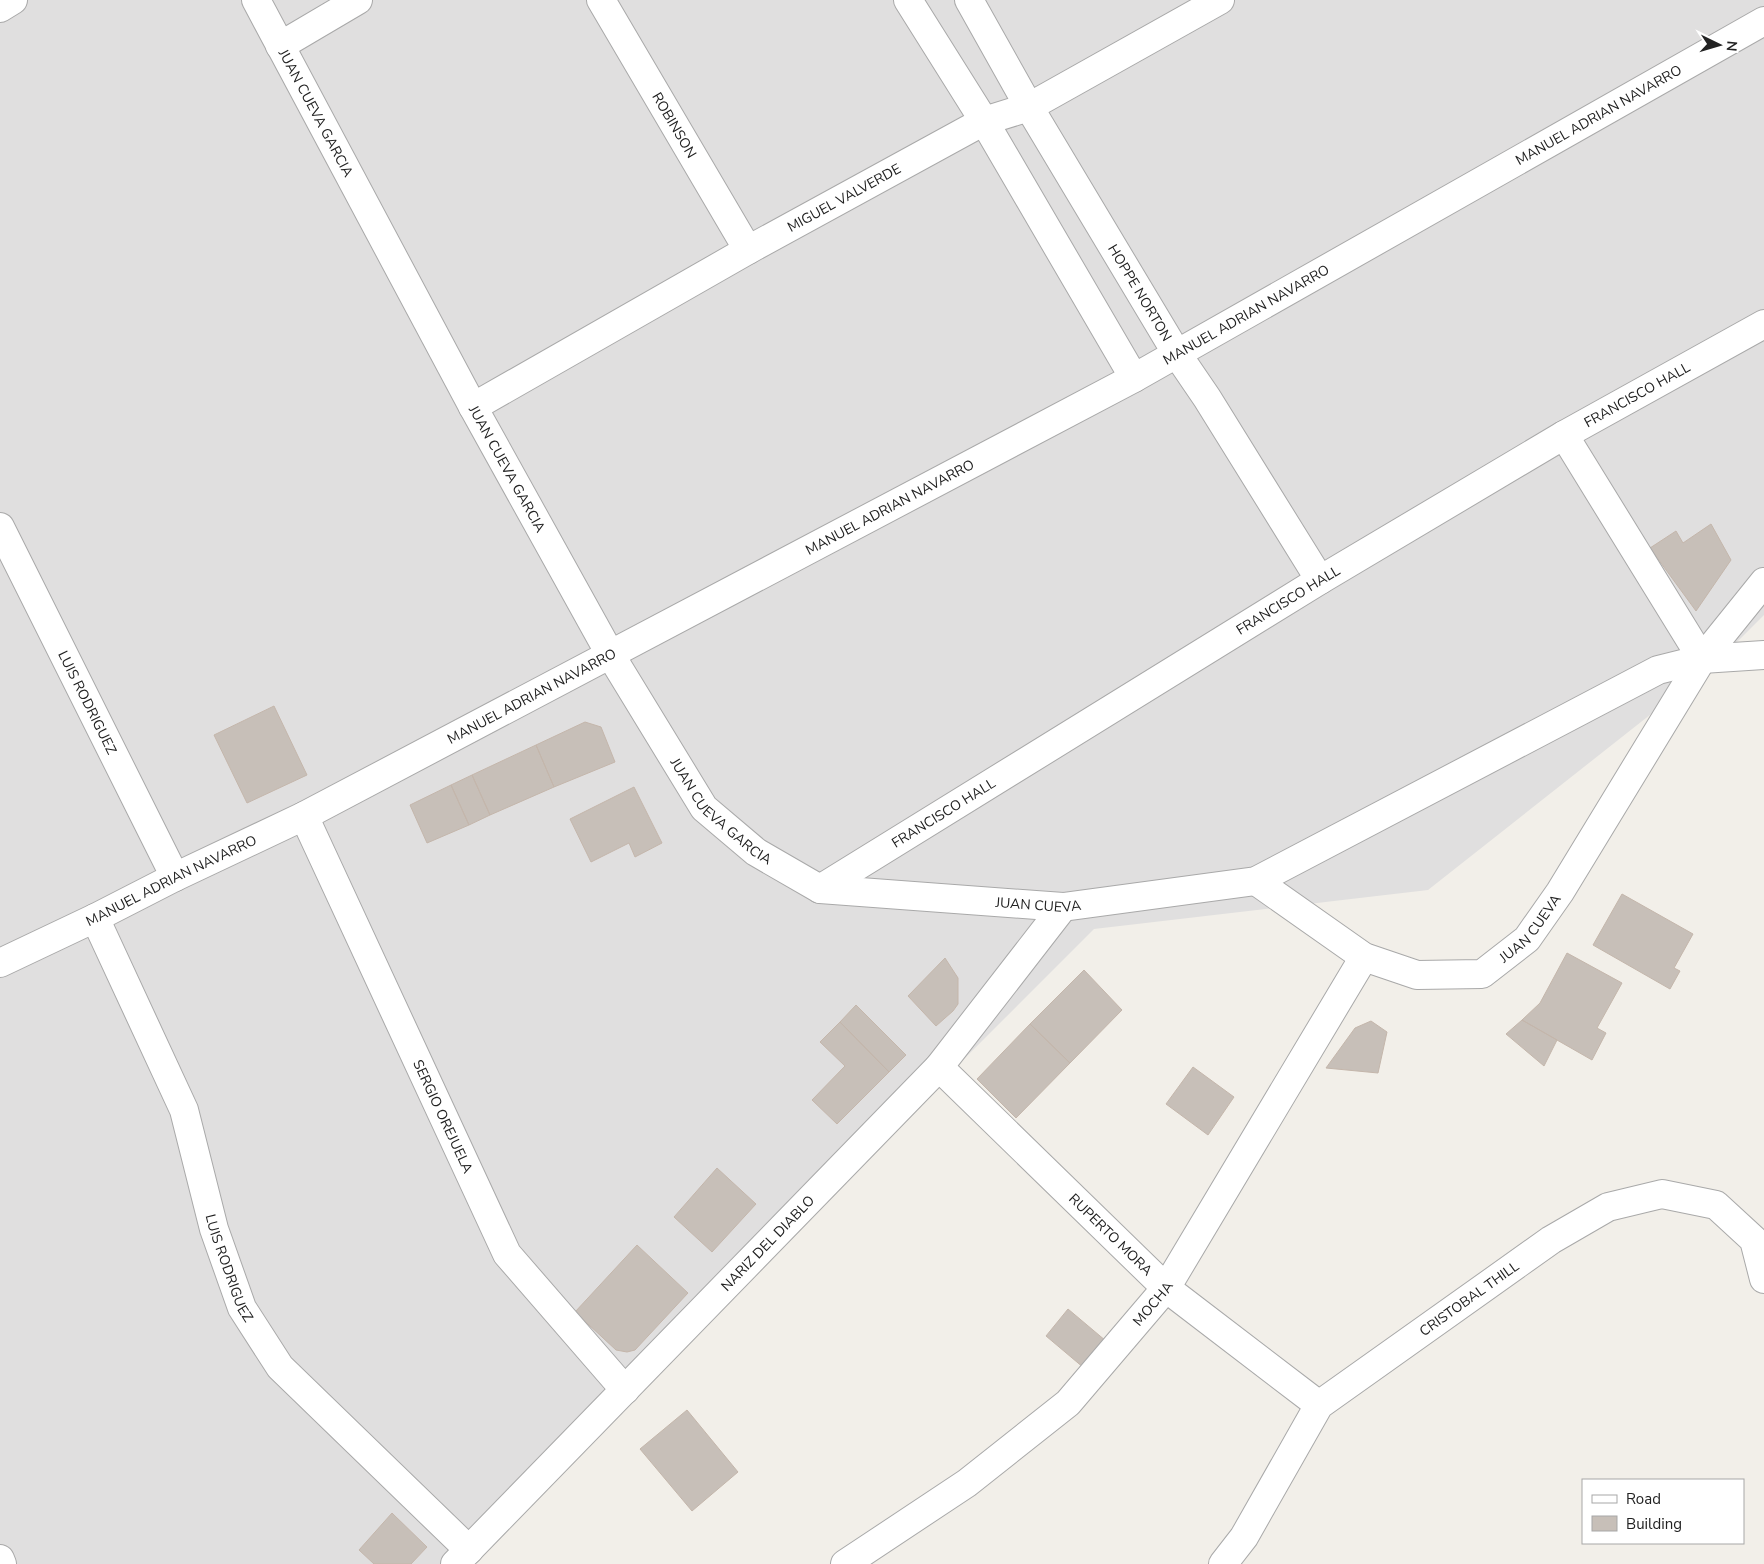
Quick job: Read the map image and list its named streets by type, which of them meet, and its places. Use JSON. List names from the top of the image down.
{
  "streets": {
    "street": [
      "JUAN CUEVA GARCIA",
      "MANUEL ADRIAN NAVARRO",
      "ROBINSON",
      "MIGUEL VALVERDE",
      "HOPPE NORTON",
      "FRANCISCO HALL",
      "LUIS RODRIGUEZ",
      "JUAN CUEVA",
      "SERGIO OREJUELA",
      "RUPERTO MORA",
      "NARIZ DEL DIABLO",
      "CRISTOBAL THILL",
      "MOCHA"
    ]
  },
  "crossings": [
    ["JUAN CUEVA GARCIA", "MANUEL ADRIAN NAVARRO"],
    ["JUAN CUEVA GARCIA", "MIGUEL VALVERDE"],
    ["JUAN CUEVA GARCIA", "FRANCISCO HALL"],
    ["JUAN CUEVA GARCIA", "JUAN CUEVA"],
    ["MANUEL ADRIAN NAVARRO", "HOPPE NORTON"],
    ["MANUEL ADRIAN NAVARRO", "LUIS RODRIGUEZ"],
    ["MANUEL ADRIAN NAVARRO", "SERGIO OREJUELA"],
    ["ROBINSON", "MIGUEL VALVERDE"],
    ["MIGUEL VALVERDE", "HOPPE NORTON"],
    ["HOPPE NORTON", "FRANCISCO HALL"],
    ["FRANCISCO HALL", "JUAN CUEVA"],
    ["LUIS RODRIGUEZ", "NARIZ DEL DIABLO"],
    ["JUAN CUEVA", "NARIZ DEL DIABLO"],
    ["JUAN CUEVA", "MOCHA"],
    ["SERGIO OREJUELA", "NARIZ DEL DIABLO"],
    ["RUPERTO MORA", "NARIZ DEL DIABLO"],
    ["RUPERTO MORA", "CRISTOBAL THILL"],
    ["RUPERTO MORA", "MOCHA"]
  ],
  "legend": ["Road", "Building"],
  "north": "right"
}
